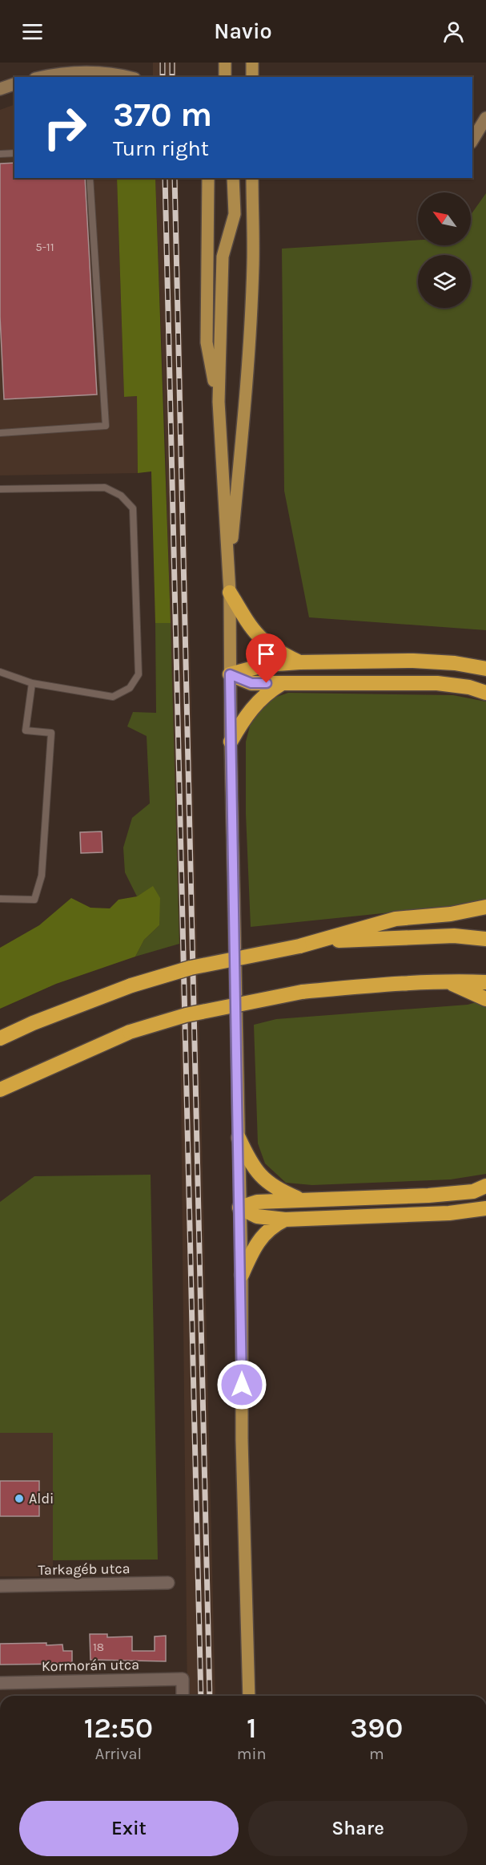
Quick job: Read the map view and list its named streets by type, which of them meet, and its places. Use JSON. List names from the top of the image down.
{
  "streets": {
    "street": ["Tarkagéb utca", "Kormorán utca"]
  },
  "places": ["Aldi"],
  "house_numbers": ["5-11", "18"],
  "north": "top left",
  "page": {
    "header": "Navio",
    "turn": ["370 m", "Turn right"],
    "eta": [
      "12:50",
      "Arrival",
      "1",
      "min",
      "390",
      "m"
    ],
    "buttons": ["Exit", "Share"]
  }
}
